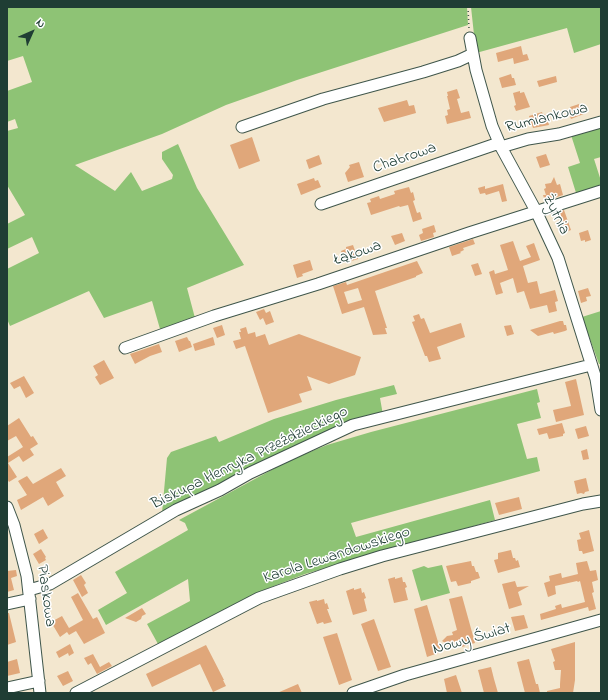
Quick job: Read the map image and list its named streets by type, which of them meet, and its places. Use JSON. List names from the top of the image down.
{
  "streets": {
    "street": [
      "Rumiankowa",
      "Chabrowa",
      "Żytnia",
      "Łąkowa",
      "Biskupa Henryka Przeździeckiego",
      "Karola Lewandowskiego",
      "Piaskowa",
      "Nowy Świat"
    ]
  },
  "crossings": [
    ["Rumiankowa", "Chabrowa"],
    ["Rumiankowa", "Żytnia"],
    ["Chabrowa", "Żytnia"],
    ["Żytnia", "Łąkowa"],
    ["Żytnia", "Biskupa Henryka Przeździeckiego"],
    ["Biskupa Henryka Przeździeckiego", "Piaskowa"]
  ],
  "north": "top right"
}
